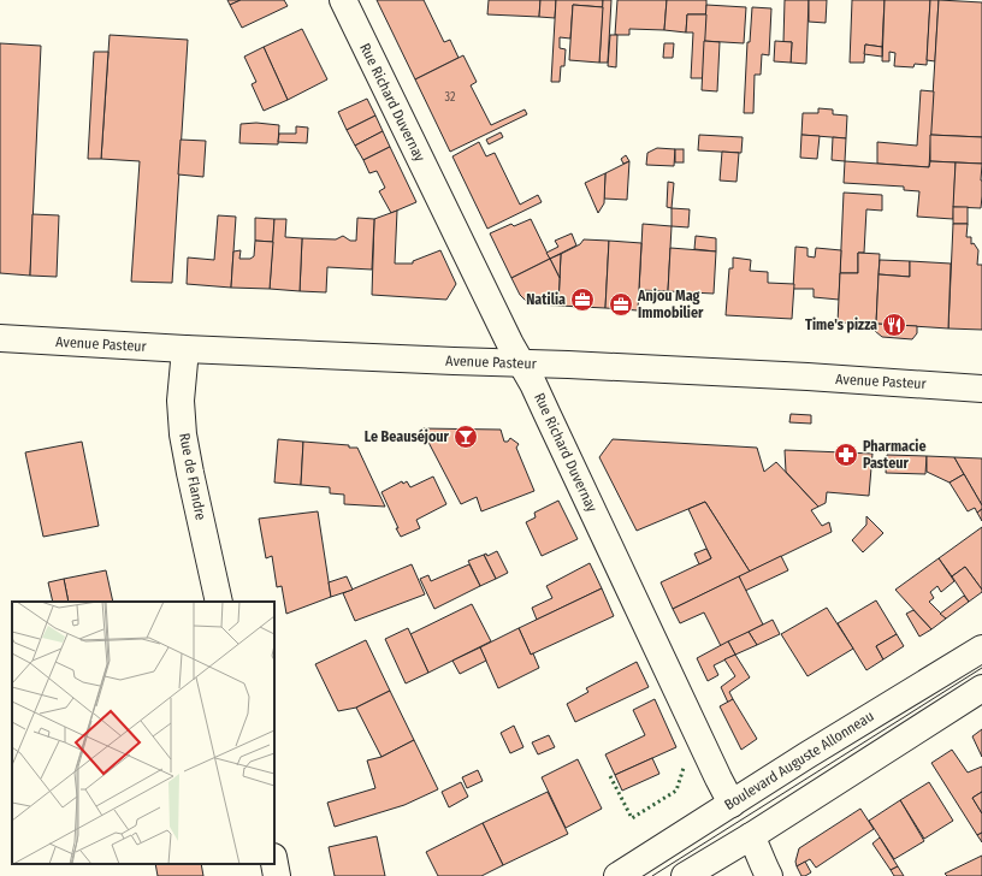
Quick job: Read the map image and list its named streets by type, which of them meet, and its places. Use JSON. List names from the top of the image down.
{
  "streets": {
    "street": [
      "Rue Richard Duvernay",
      "Avenue Pasteur",
      "Rue de Flandre",
      "Boulevard Auguste Allonneau"
    ]
  },
  "crossings": [
    ["Rue Richard Duvernay", "Avenue Pasteur"],
    ["Rue Richard Duvernay", "Boulevard Auguste Allonneau"],
    ["Avenue Pasteur", "Rue de Flandre"]
  ],
  "places": {
    "office": ["Natilia", "Anjou Mag Immobilier"],
    "restaurant": ["Time's pizza"],
    "bar": ["Le Beauséjour"],
    "pharmacy": ["Pharmacie Pasteur"]
  },
  "house_numbers": ["32"]
}
